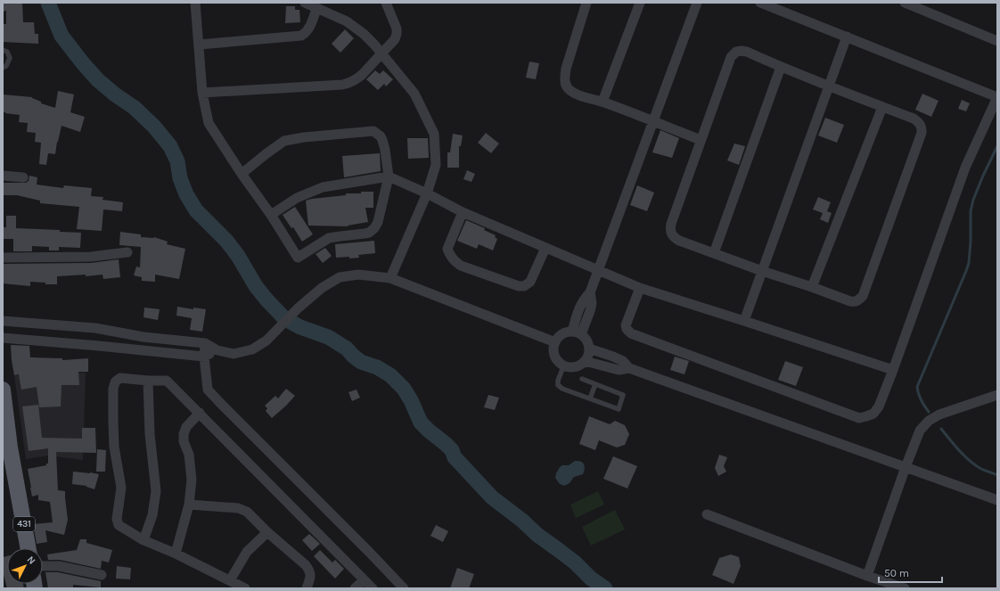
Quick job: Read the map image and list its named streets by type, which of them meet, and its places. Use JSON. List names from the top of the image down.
{
  "streets": {
    "main road": ["431"]
  },
  "scale_bar": "50 m",
  "north": "top right"
}
